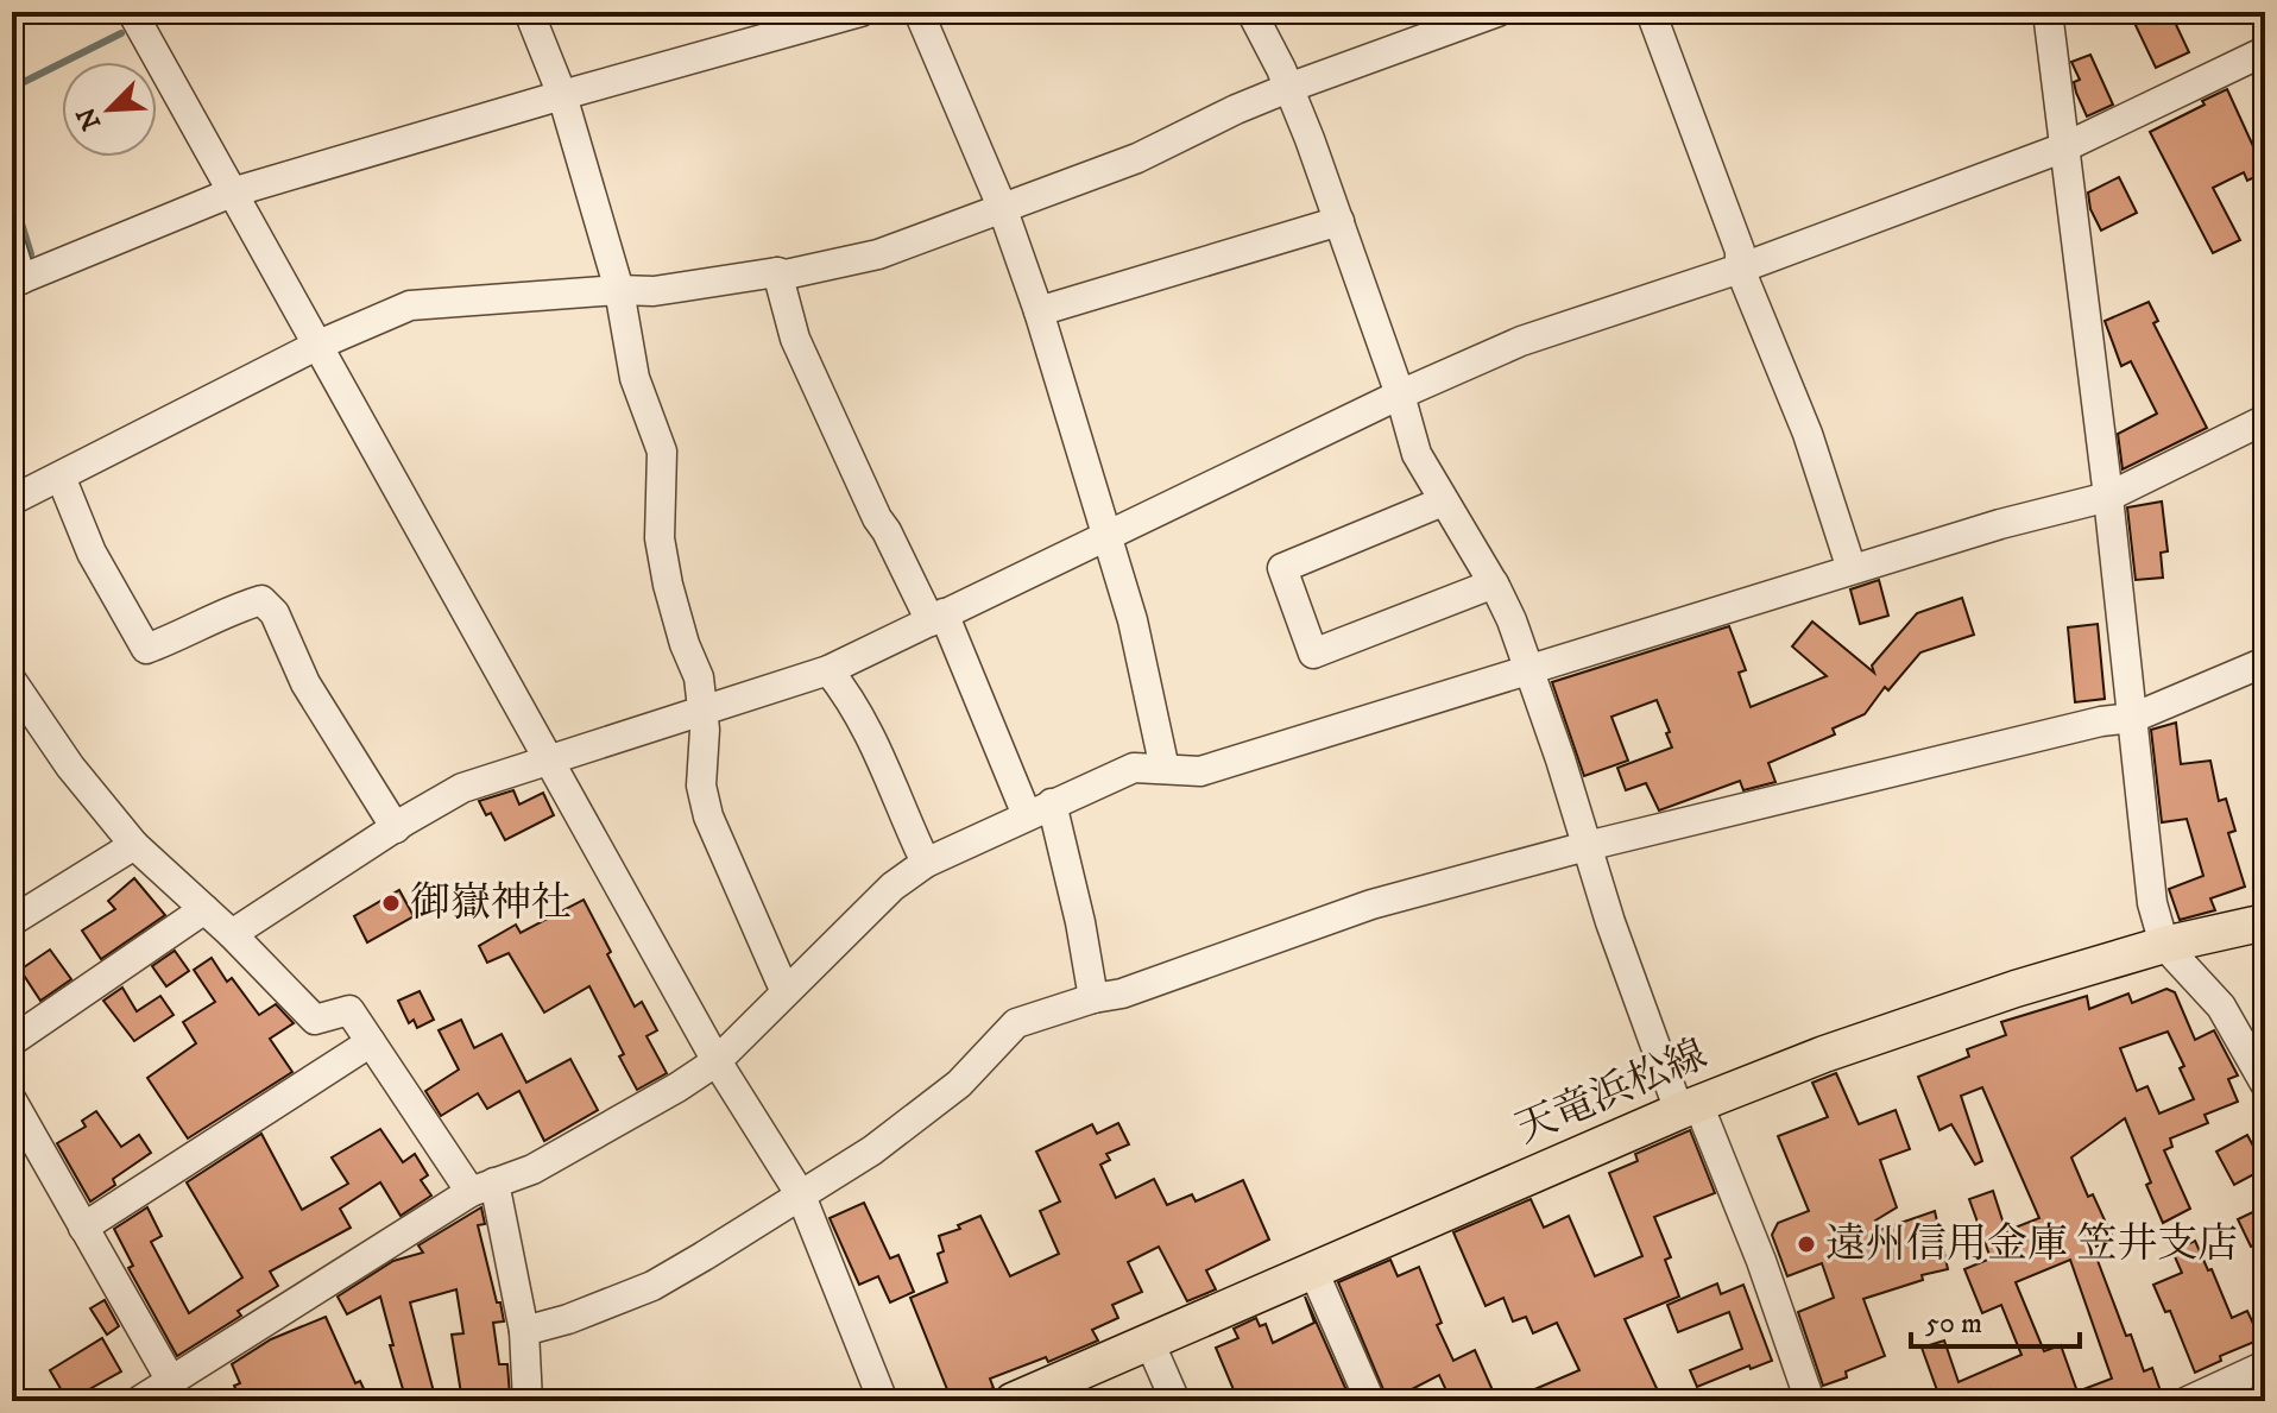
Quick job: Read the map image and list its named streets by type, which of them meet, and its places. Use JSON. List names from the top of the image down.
{
  "streets": {
    "main road": ["天竜浜松線"]
  },
  "places": ["御嶽神社", "遠州信用金庫 笠井支店"],
  "scale_bar": "50 m",
  "north": "bottom left"
}
